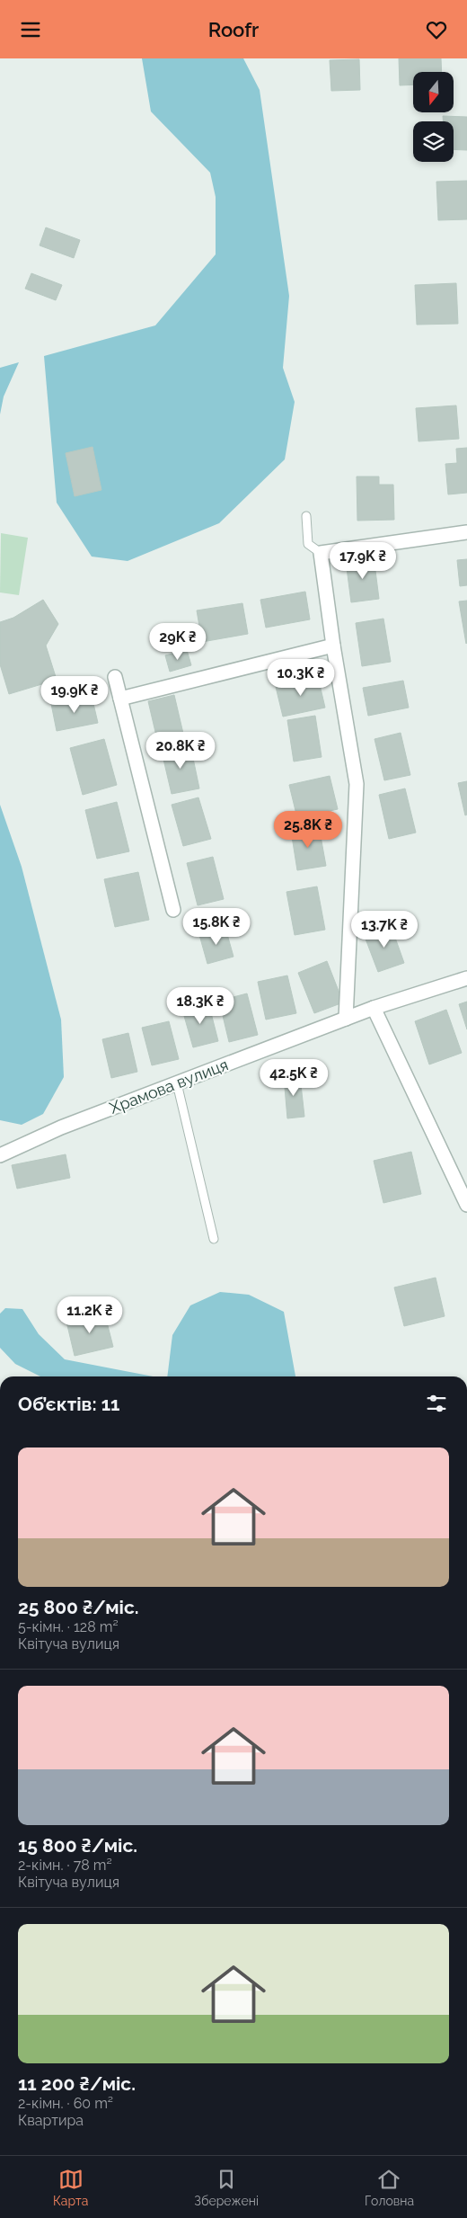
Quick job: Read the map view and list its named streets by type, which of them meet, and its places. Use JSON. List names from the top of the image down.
{
  "streets": {
    "street": ["Храмова вулиця"]
  },
  "north": "bottom",
  "page": {
    "header": "Roofr",
    "price": [
      "17.9K ₴",
      "29K ₴",
      "10.3K ₴",
      "19.9K ₴",
      "20.8K ₴",
      "25.8K ₴",
      "15.8K ₴",
      "13.7K ₴",
      "18.3K ₴",
      "42.5K ₴",
      "11.2K ₴"
    ],
    "heading": "Об’єктів: 11",
    "list": [
      {
        "name": "25 800 ₴/міс.",
        "note": "5-кімн. · 128 m² · Квітуча вулиця"
      },
      {
        "name": "15 800 ₴/міс.",
        "note": "2-кімн. · 78 m² · Квітуча вулиця"
      },
      {
        "name": "11 200 ₴/міс.",
        "note": "2-кімн. · 60 m² · Квартира"
      }
    ],
    "tabs": ["Карта", "Збережені", "Головна"]
  }
}
